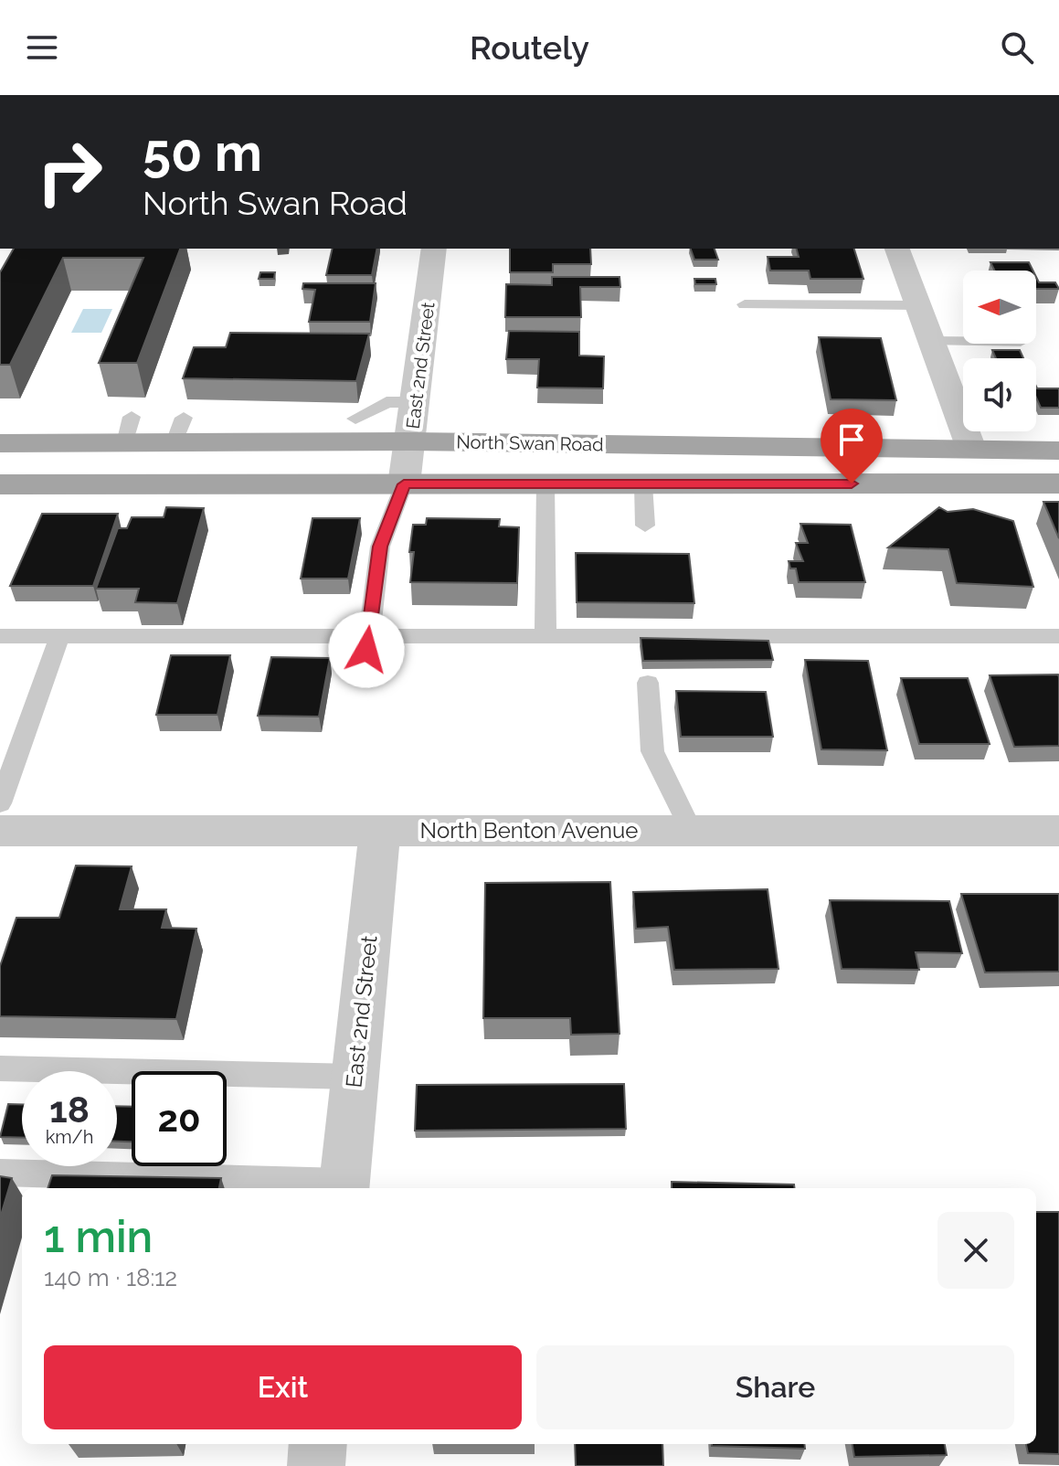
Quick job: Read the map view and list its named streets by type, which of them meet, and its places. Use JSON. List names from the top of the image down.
{
  "streets": {
    "main road": ["North Swan Road"],
    "street": ["East 2nd Street", "North Benton Avenue"]
  },
  "crossings": [
    ["East 2nd Street", "North Swan Road"],
    ["East 2nd Street", "North Benton Avenue"]
  ],
  "north": "left",
  "page": {
    "header": "Routely",
    "turn": ["50 m", "North Swan Road"],
    "speed": "18 km/h",
    "limit": "20",
    "heading": ["1 min", "140 m · 18:12"],
    "buttons": ["Exit", "Share"]
  }
}
